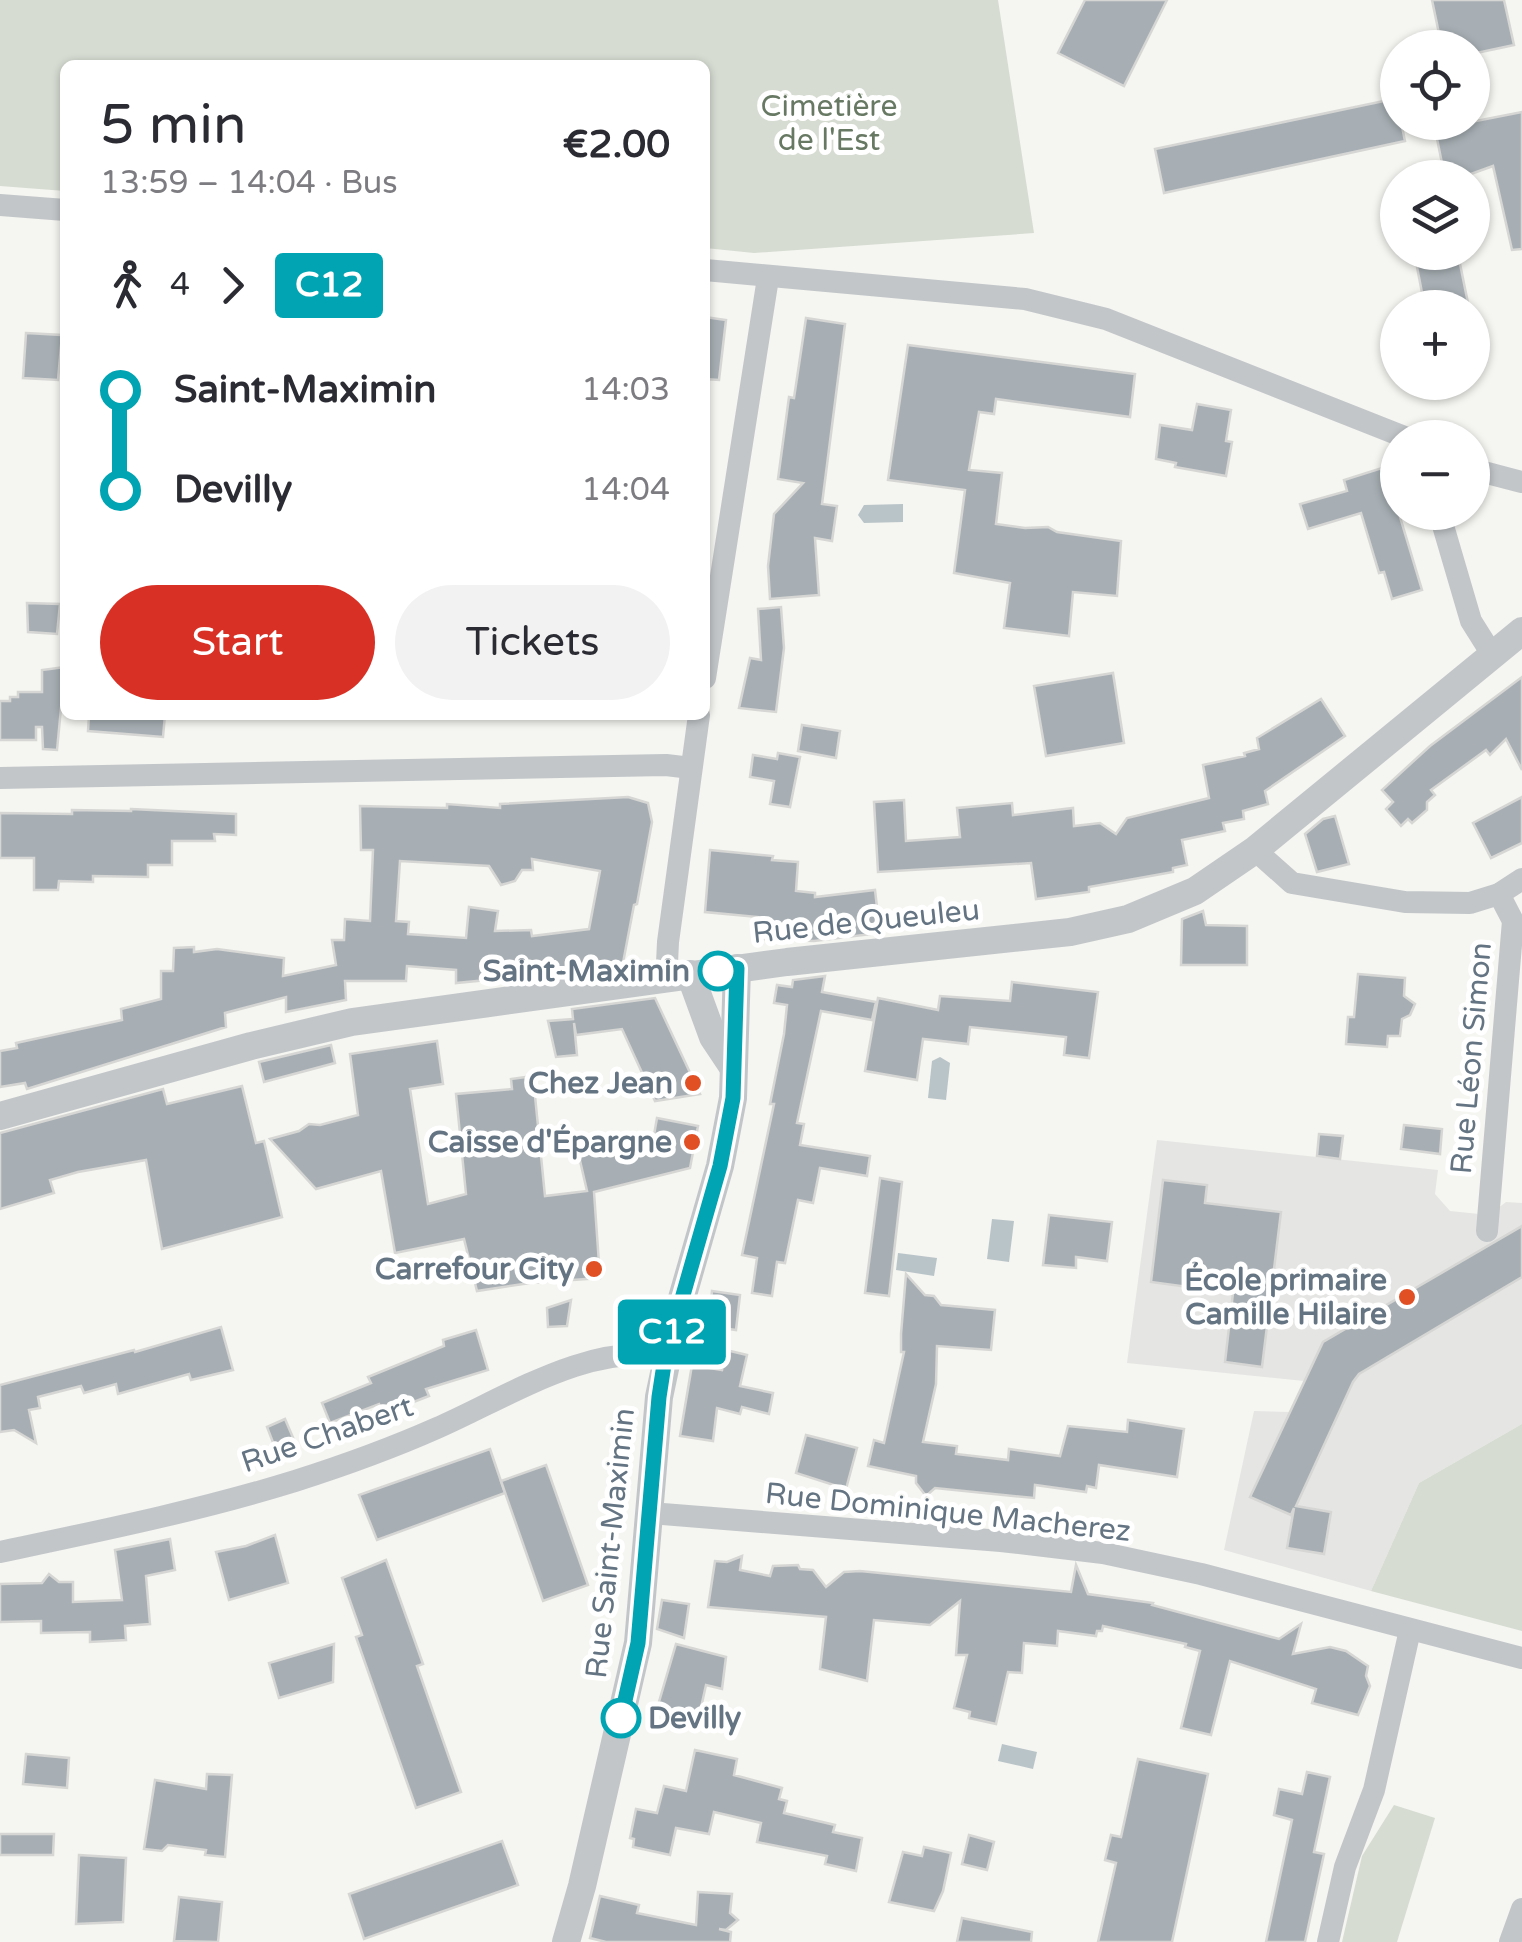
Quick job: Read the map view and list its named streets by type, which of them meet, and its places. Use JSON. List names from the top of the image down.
{
  "streets": {
    "street": [
      "Rue de Queuleu",
      "Rue Léon Simon",
      "Rue Chabert",
      "Rue Dominique Macherez",
      "Rue Saint-Maximin"
    ]
  },
  "crossings": [
    ["Rue de Queuleu", "Rue Saint-Maximin"],
    ["Rue Chabert", "Rue Saint-Maximin"],
    ["Rue Dominique Macherez", "Rue Saint-Maximin"]
  ],
  "parks": ["Cimetière de l'Est"],
  "places": [
    "Saint-Maximin",
    "Chez Jean",
    "Caisse d'Épargne",
    "Carrefour City",
    "École primaire Camille Hilaire",
    "Devilly"
  ],
  "lines": ["bus line C12"],
  "page": {
    "on_map": "C12",
    "map_buttons": ["+", "−"],
    "heading": ["5 min", "13:59 – 14:04 · Bus", "€2.00"],
    "legs": ["4", "C12"],
    "list": [
      {
        "name": "Saint-Maximin",
        "value": "14:03"
      },
      {
        "name": "Devilly",
        "value": "14:04"
      }
    ],
    "buttons": ["Start", "Tickets"]
  }
}
